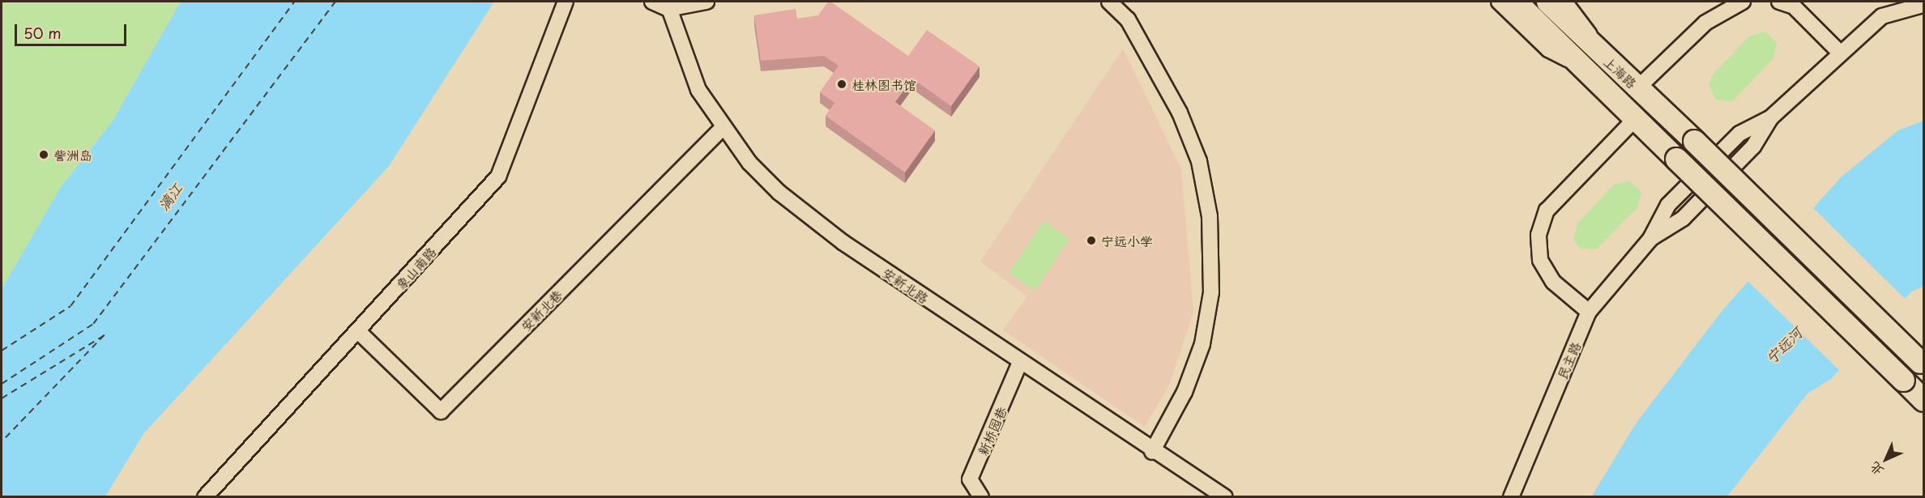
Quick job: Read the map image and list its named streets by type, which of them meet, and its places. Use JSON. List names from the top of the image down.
{
  "streets": {
    "highway": ["上海路"],
    "street": [
      "象山南路",
      "安新北路",
      "安新北巷",
      "民主路",
      "新桥园巷"
    ]
  },
  "crossings": [
    ["象山南路", "安新北巷"],
    ["安新北路", "安新北巷"],
    ["安新北路", "新桥园巷"]
  ],
  "water": ["漓江", "宁远河"],
  "places": ["桂林图书馆", "訾洲岛", "宁远小学"],
  "scale_bar": "50 m",
  "north": "bottom left"
}
